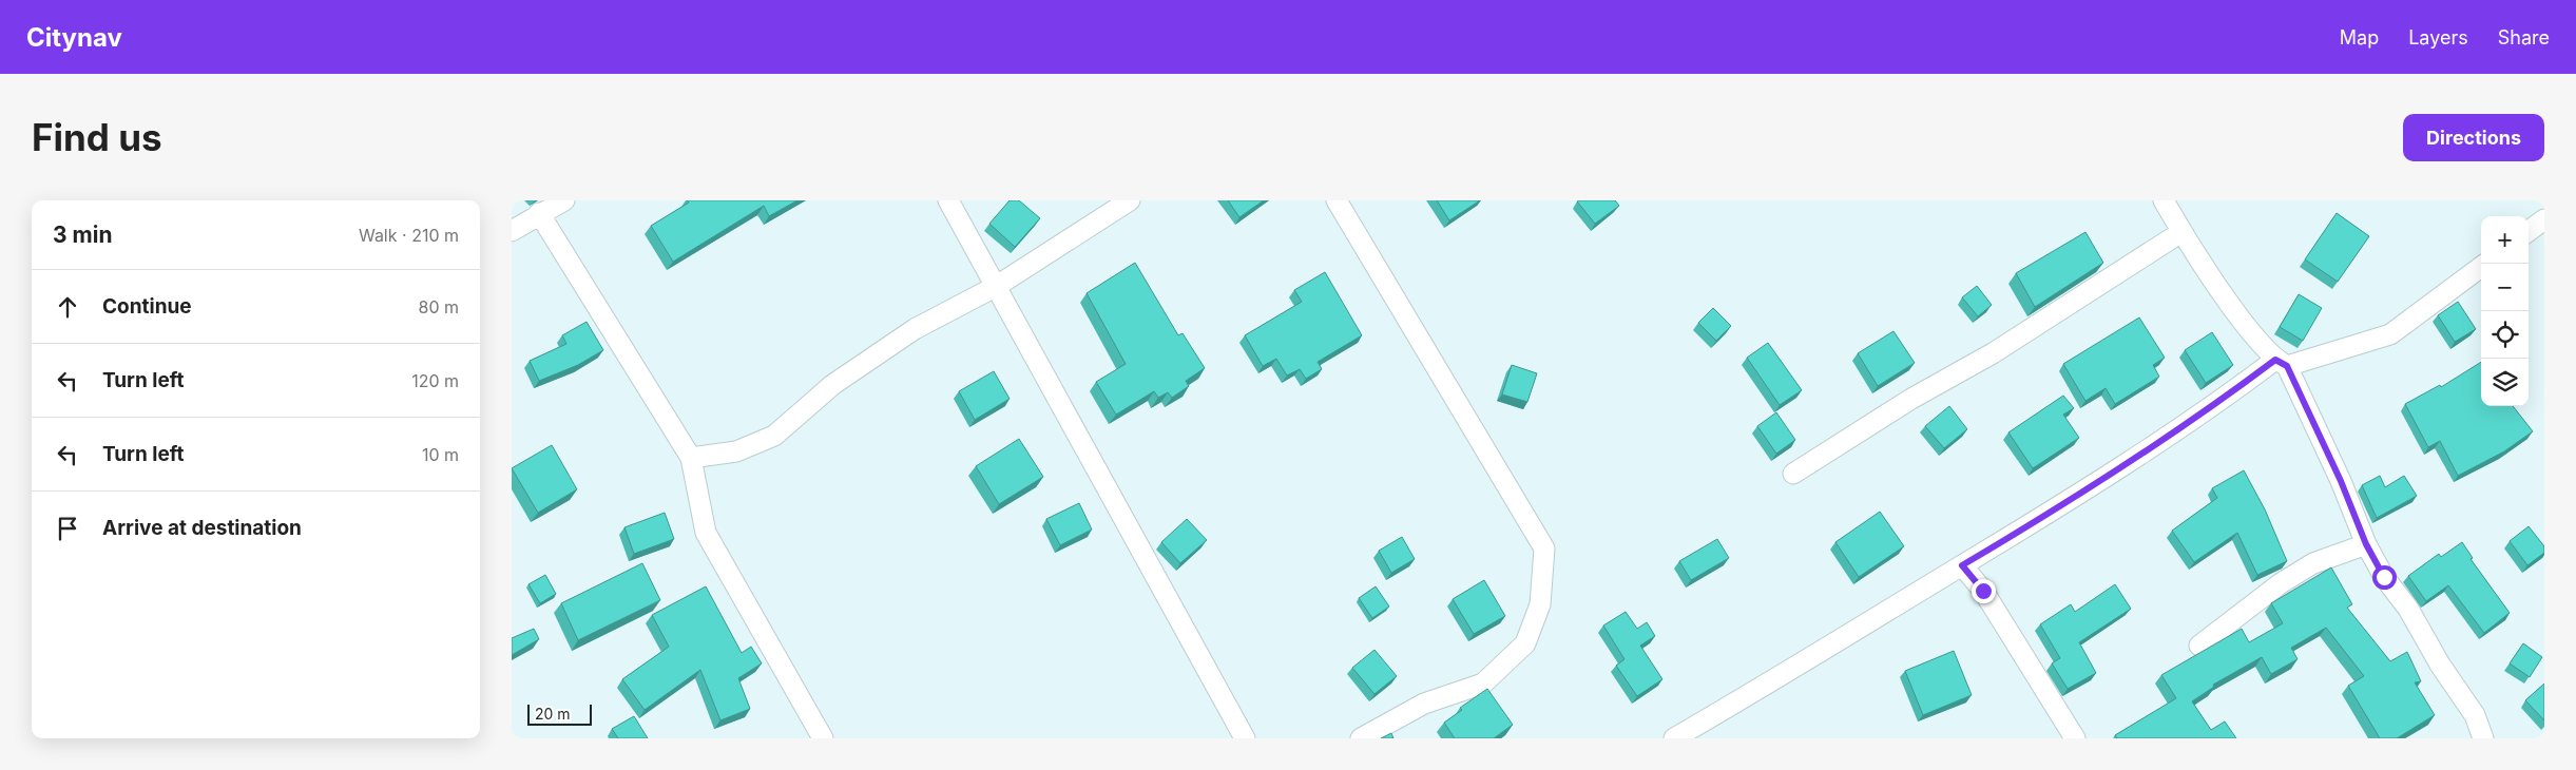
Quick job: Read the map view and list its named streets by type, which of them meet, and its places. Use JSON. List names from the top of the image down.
{
  "scale_bar": "20 m",
  "page": {
    "header": "Citynav",
    "nav": ["Map", "Layers", "Share"],
    "buttons": "Directions",
    "title": "Find us",
    "heading": ["3 min", "Walk · 210 m"],
    "map_buttons": ["+", "−"],
    "list": [
      ["Continue", "80 m"],
      ["Turn left", "120 m"],
      ["Turn left", "10 m"],
      "Arrive at destination"
    ],
    "scale": "20 m"
  }
}
